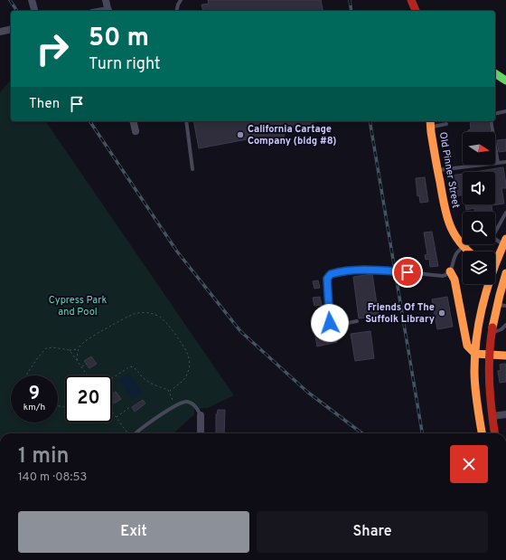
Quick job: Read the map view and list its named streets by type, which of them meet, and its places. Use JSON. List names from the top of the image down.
{
  "streets": {
    "main road": ["Old Pinner Street"]
  },
  "parks": ["Cypress Park and Pool"],
  "places": ["California Cartage Company (bldg #8)", "Friends Of The Suffolk Library"],
  "north": "right",
  "page": {
    "turn": ["50 m", "Turn right"],
    "then": "Then",
    "speed": "9 km/h",
    "limit": "20",
    "heading": ["1 min", "140 m · 08:53"],
    "buttons": ["Exit", "Share"]
  }
}
